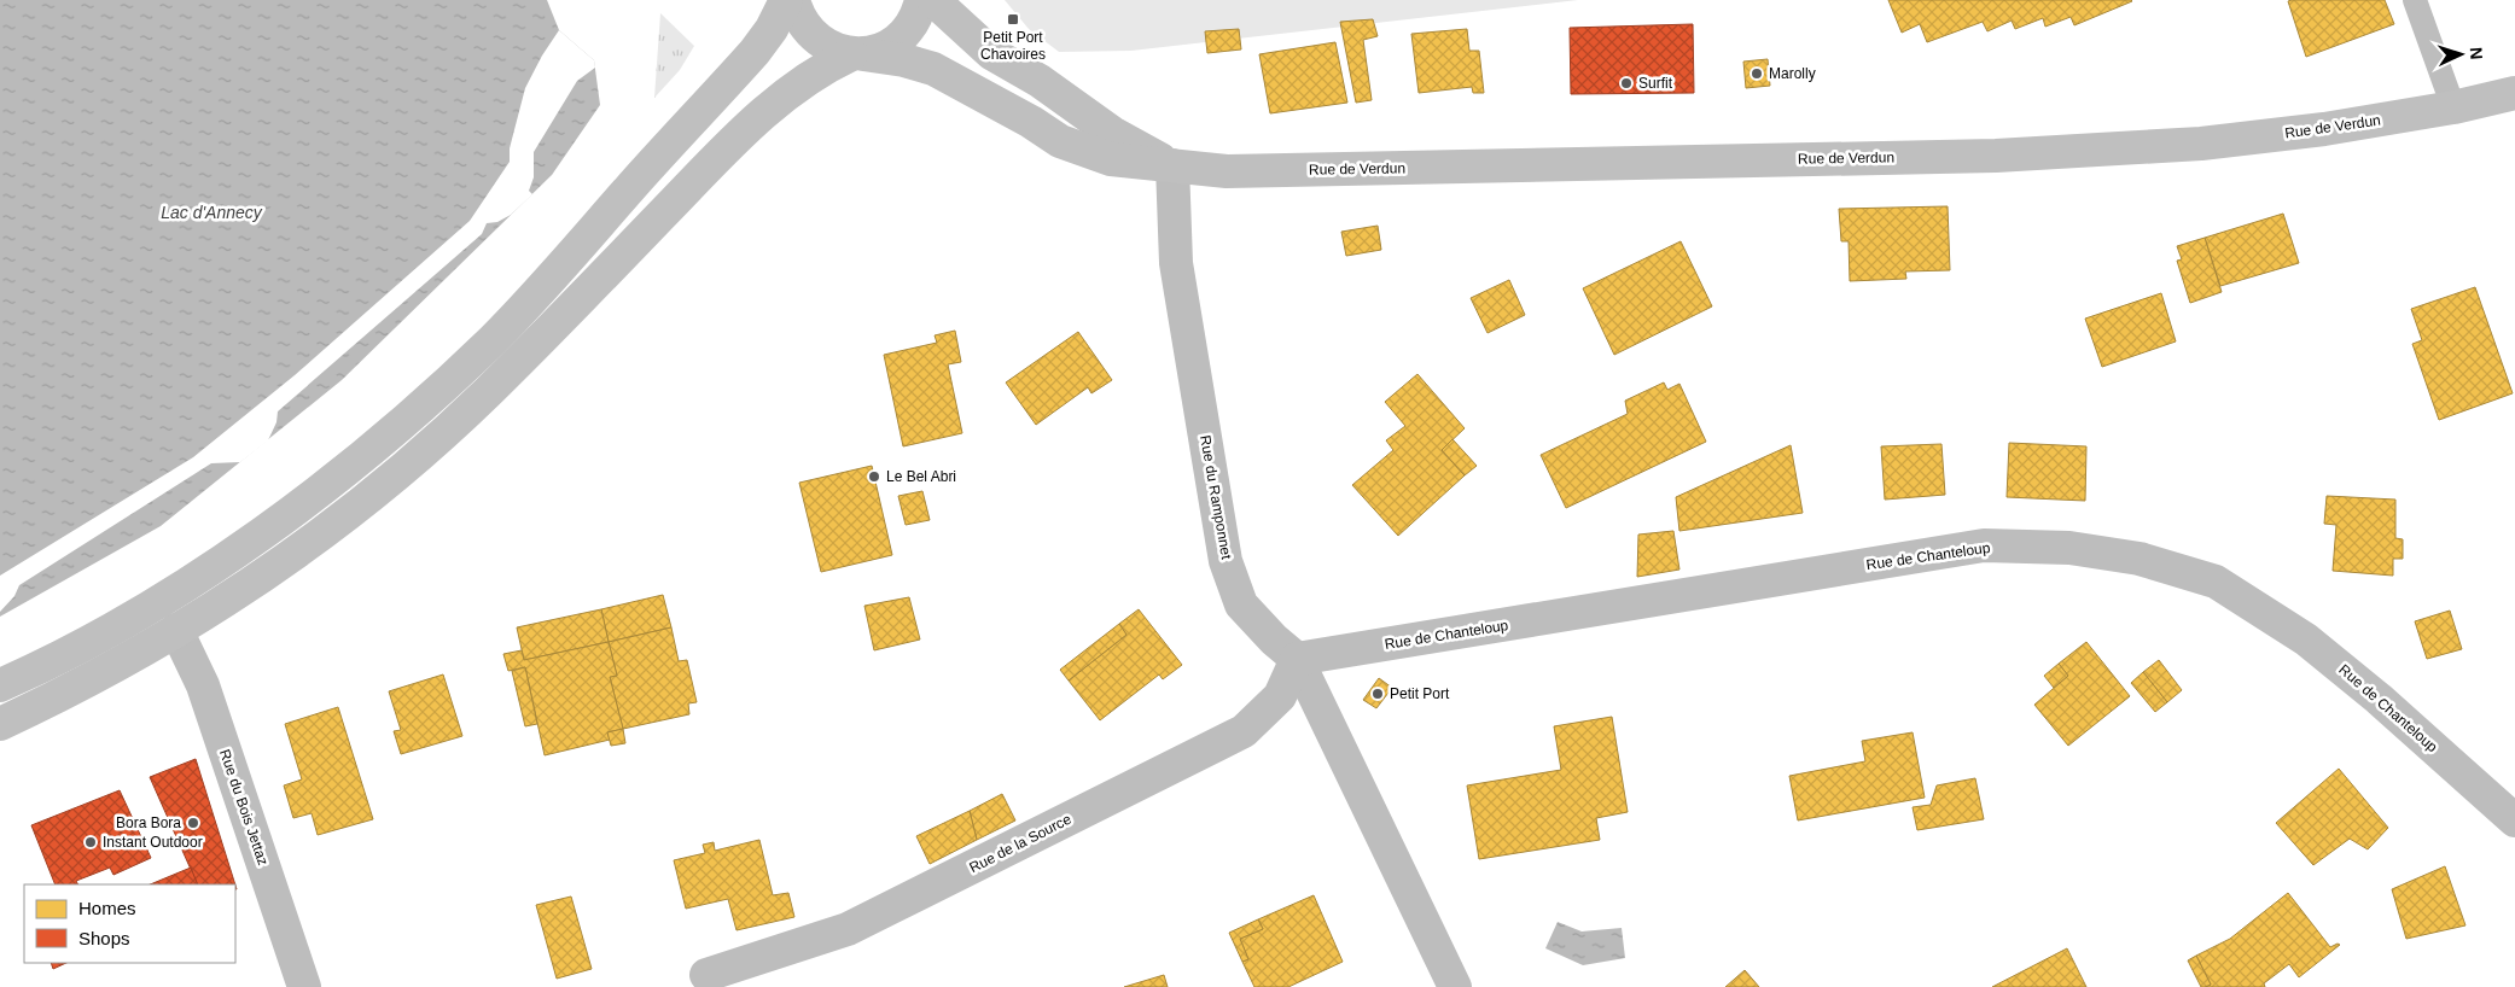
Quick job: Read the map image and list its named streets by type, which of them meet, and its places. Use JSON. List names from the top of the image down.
{
  "streets": {
    "main road": ["Rue de Verdun"],
    "street": [
      "Rue du Ramponnet",
      "Rue de Chanteloup",
      "Rue du Bois Jettaz",
      "Rue de la Source"
    ]
  },
  "crossings": [
    ["Rue de Verdun", "Rue du Ramponnet"],
    ["Rue du Ramponnet", "Rue de Chanteloup"],
    ["Rue du Ramponnet", "Rue de la Source"],
    ["Rue de Chanteloup", "Rue de la Source"]
  ],
  "water": ["Lac d'Annecy"],
  "places": {
    "transit": ["Petit Port Chavoires"],
    "other": [
      "Marolly",
      "Surfit",
      "Le Bel Abri",
      "Petit Port",
      "Bora Bora",
      "Instant Outdoor"
    ]
  },
  "legend": ["Homes", "Shops"],
  "north": "right"
}
